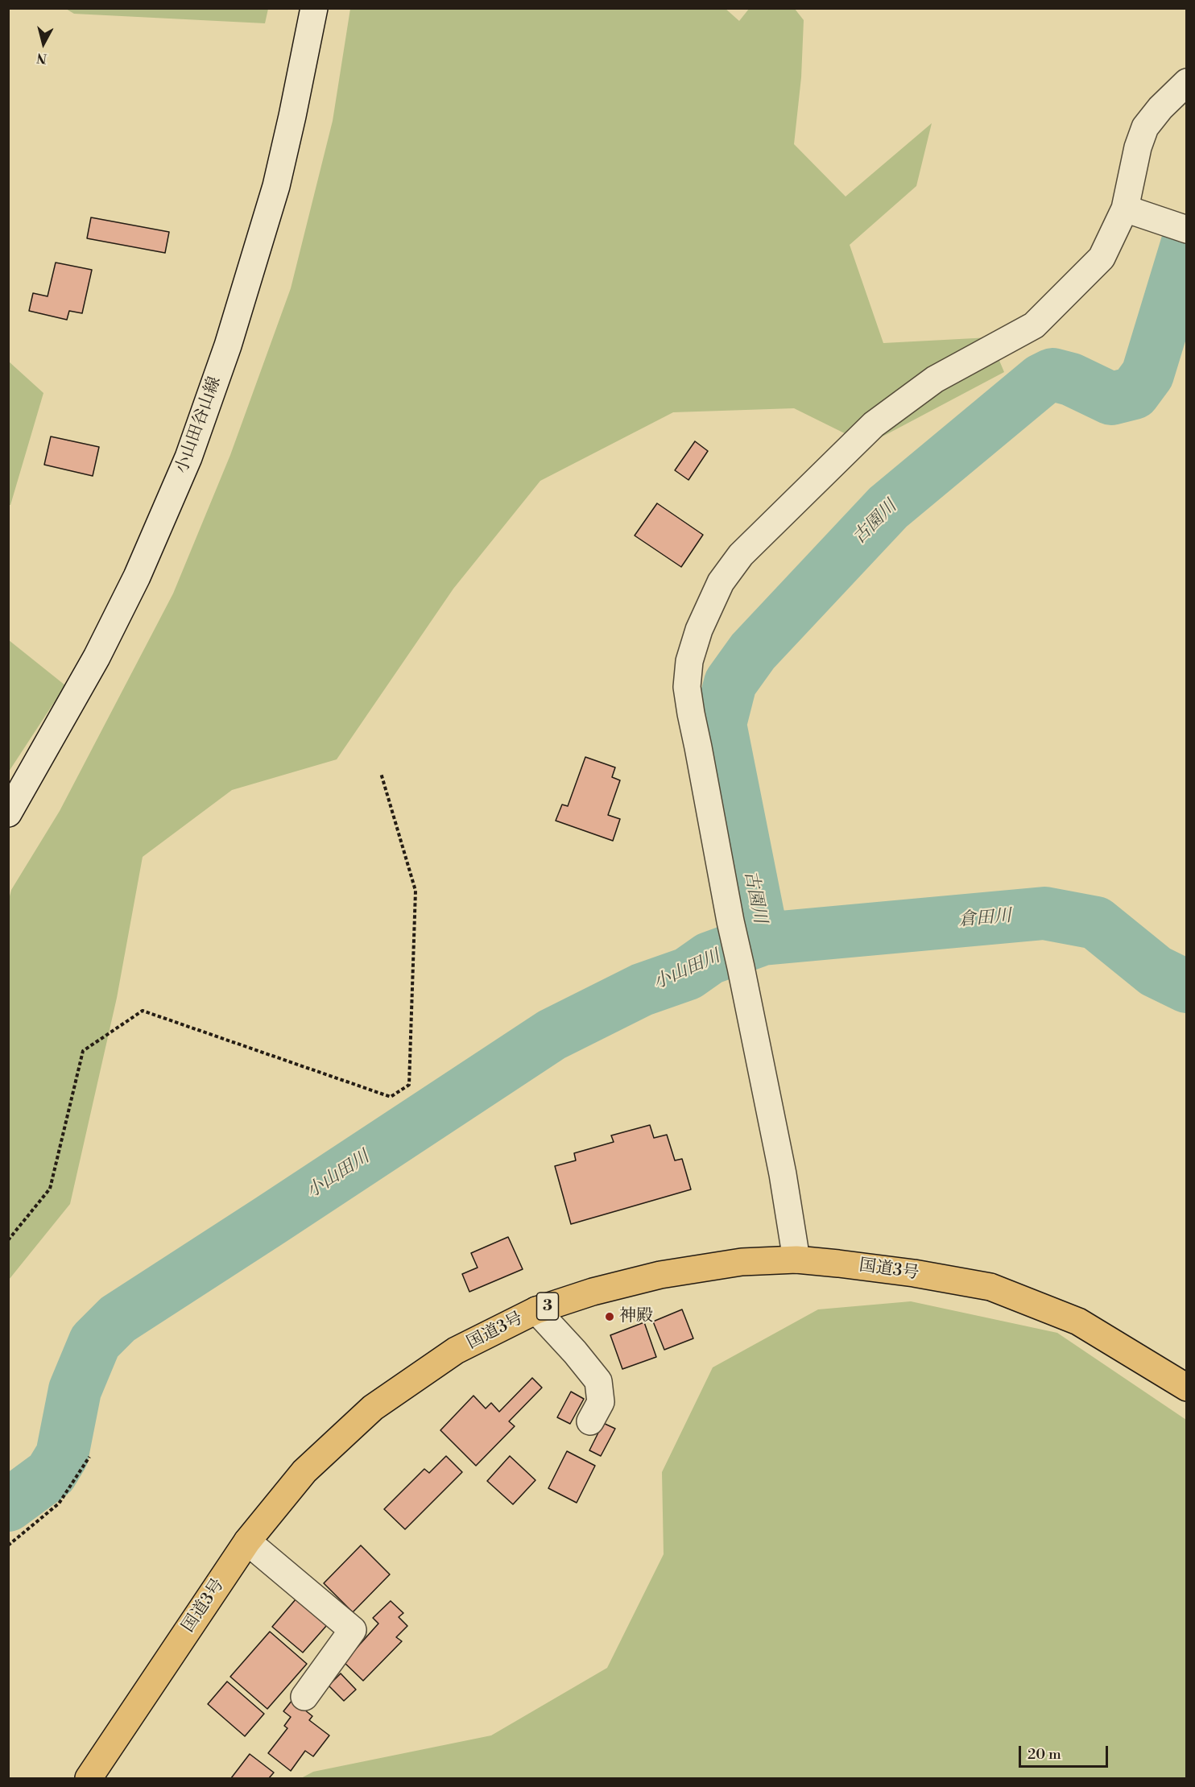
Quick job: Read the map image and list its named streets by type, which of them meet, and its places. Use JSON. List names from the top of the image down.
{
  "streets": {
    "highway": ["国道3号", "3"],
    "street": ["小山田谷山線"]
  },
  "water": ["古園川", "倉田川", "小山田川"],
  "places": ["神殿"],
  "scale_bar": "20 m",
  "north": "bottom"
}
